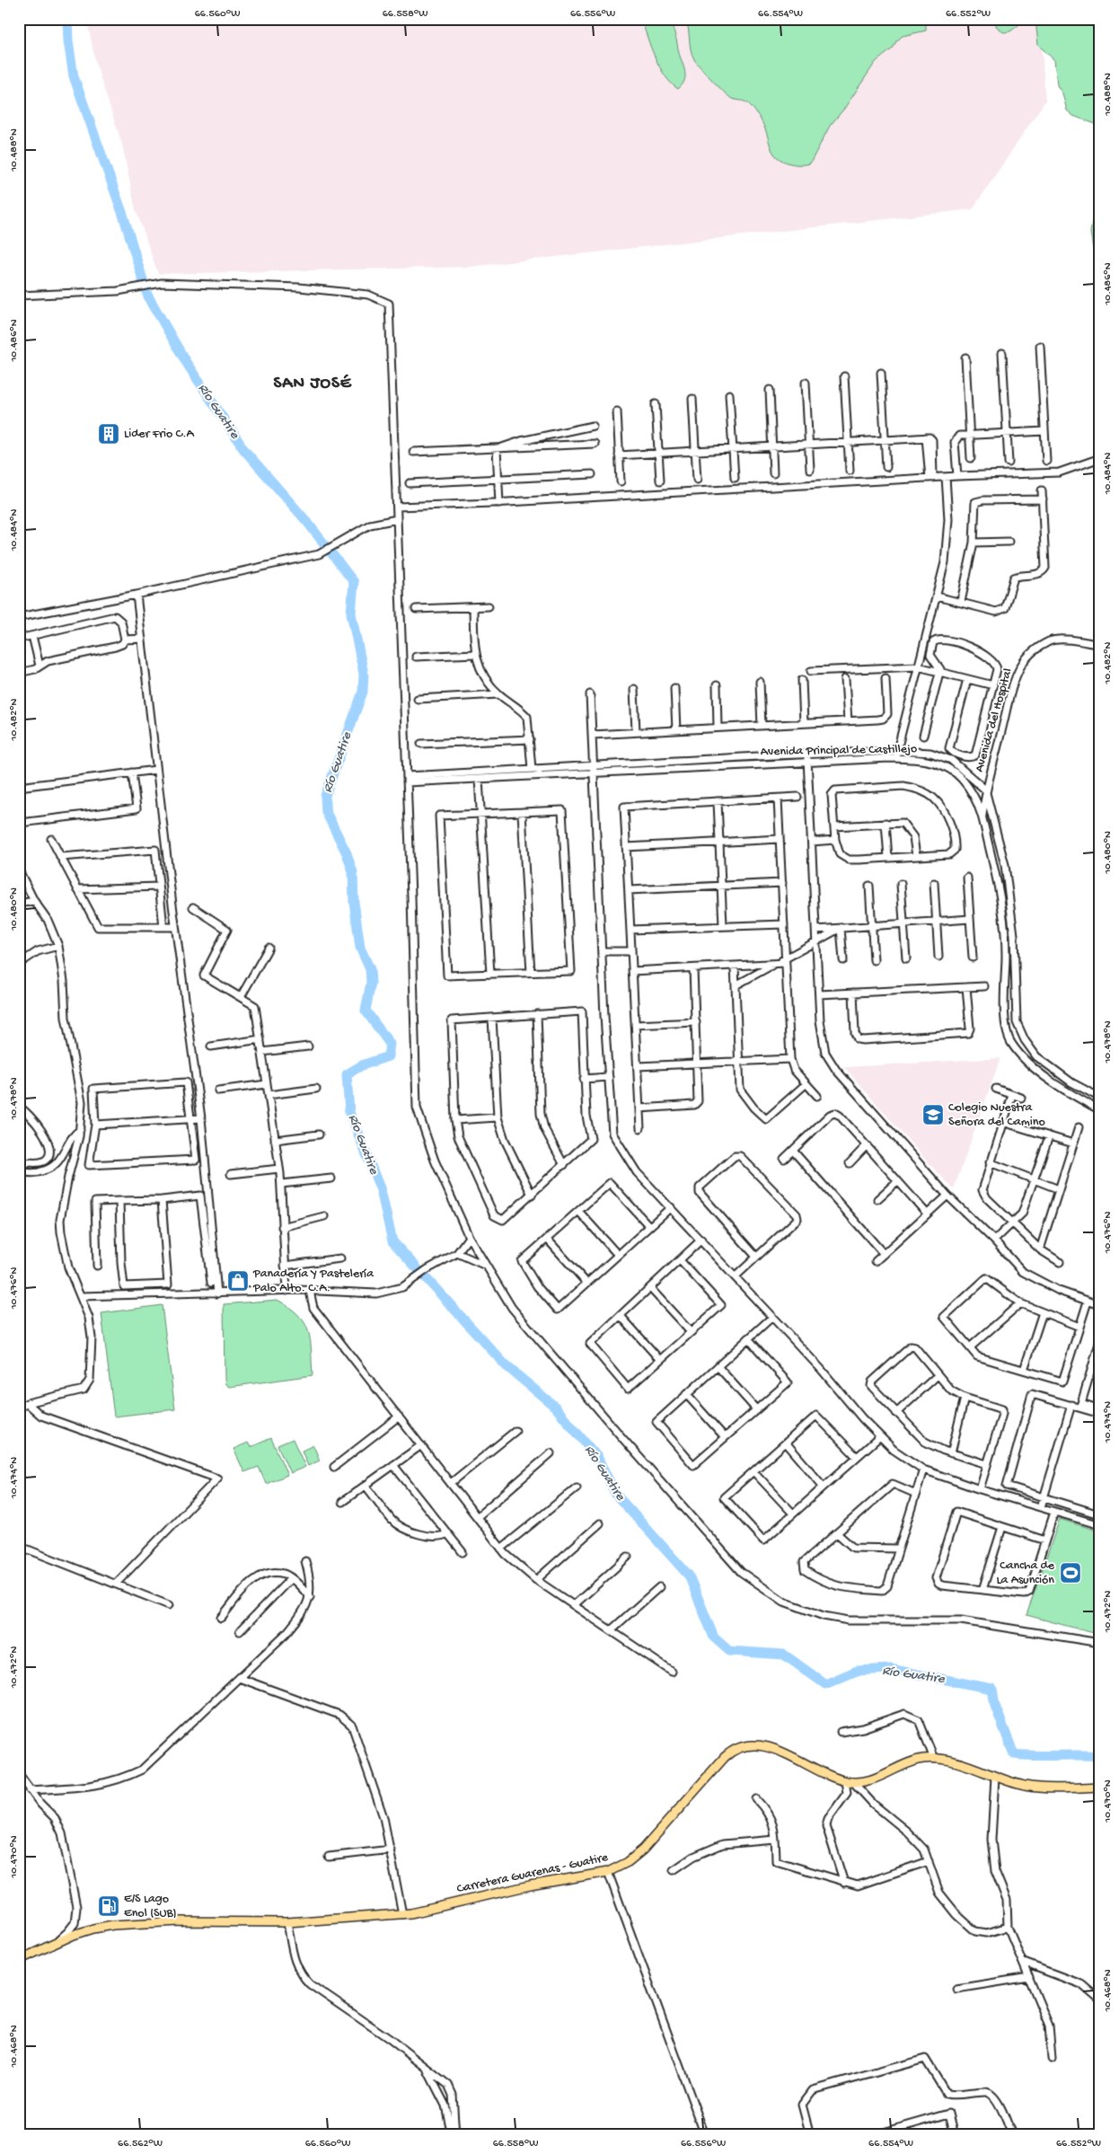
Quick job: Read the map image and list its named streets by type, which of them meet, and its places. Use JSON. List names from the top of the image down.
{
  "streets": {
    "main road": ["Carretera Guarenas - Guatire"],
    "street": ["Avenida del Hospital", "Avenida Principal de Castillejo"]
  },
  "crossings": [
    ["Avenida del Hospital", "Avenida Principal de Castillejo"]
  ],
  "districts": ["SAN JOSÉ"],
  "water": ["Río Guatire"],
  "places": {
    "building": ["Lider Frio C.A"],
    "school or university": ["Colegio Nuestra Señora del Camino"],
    "shop": ["Panadería Y Pastelería Palo Alto. C.A."],
    "sports": ["Cancha de La Asunción"],
    "fuel station": ["E/S Lago Enol (SUB)"]
  },
  "coordinates": [
    "66.560°W",
    "66.558°W",
    "66.556°W",
    "66.554°W",
    "66.552°W",
    "10.488°N",
    "10.486°N",
    "10.484°N",
    "10.482°N",
    "10.480°N",
    "10.478°N",
    "10.476°N",
    "10.474°N",
    "10.472°N",
    "10.470°N",
    "10.468°N",
    "66.562°W"
  ]
}
